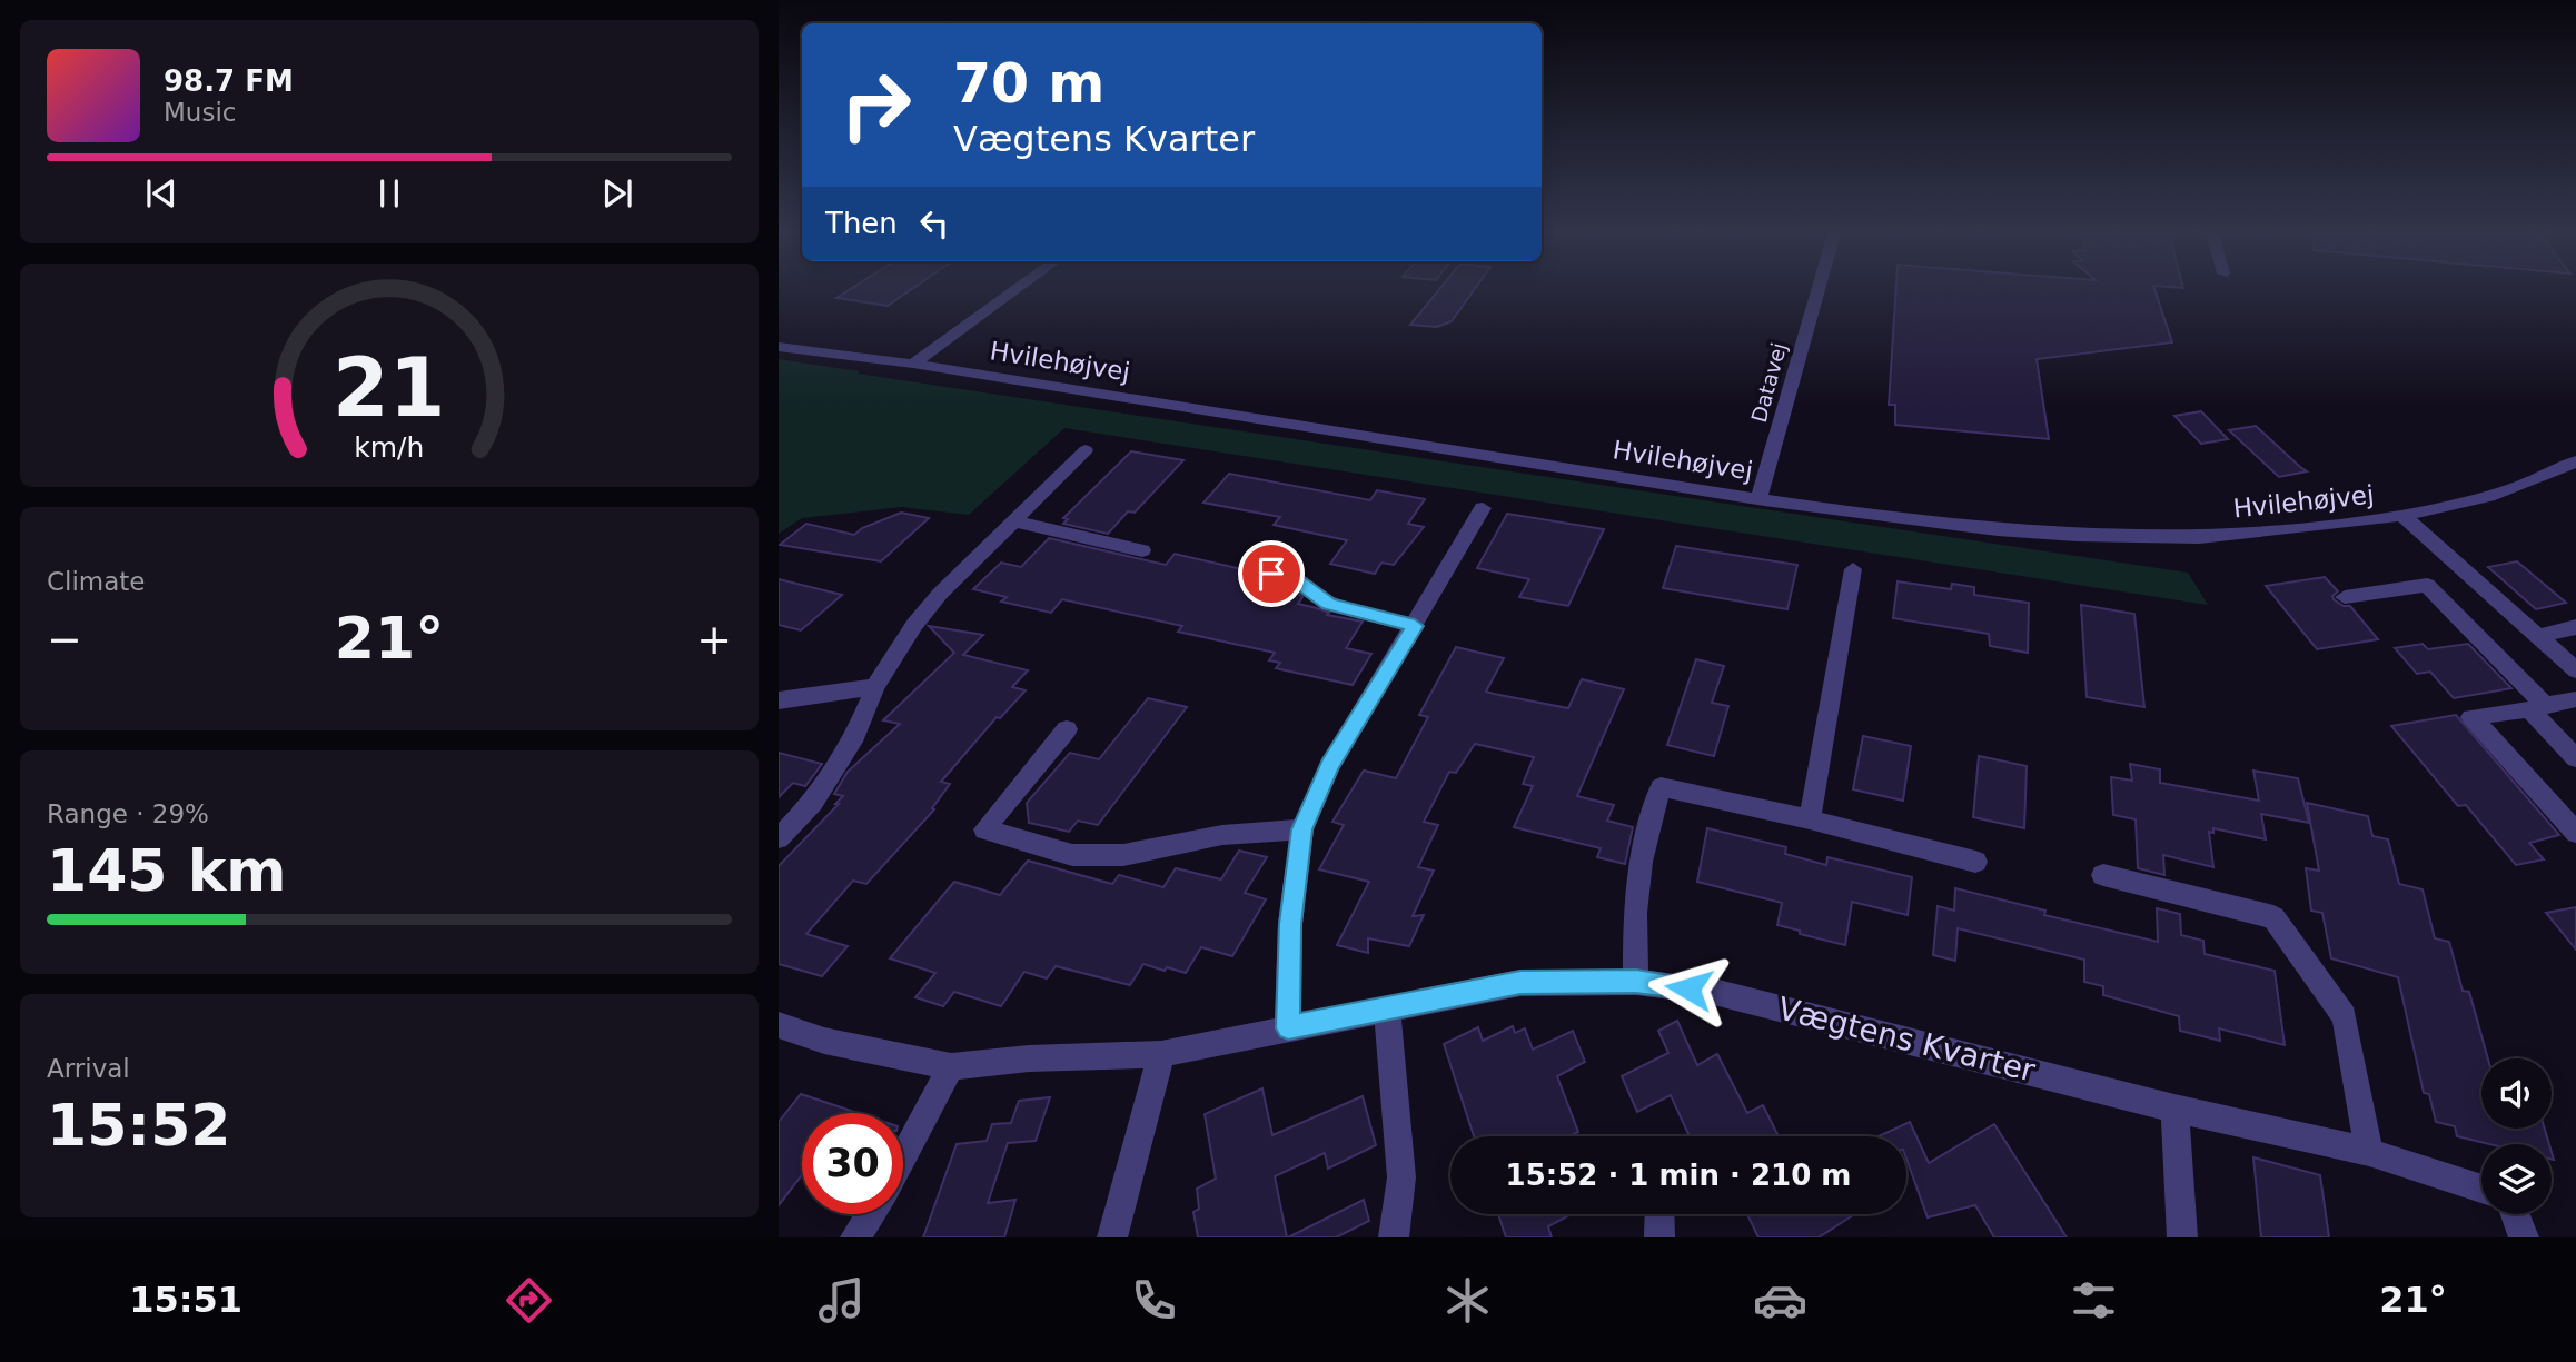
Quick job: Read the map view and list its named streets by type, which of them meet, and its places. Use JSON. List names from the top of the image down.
{
  "streets": {
    "street": ["Hvilehøjvej", "Datavej", "Vægtens Kvarter"]
  },
  "crossings": [
    ["Hvilehøjvej", "Datavej"]
  ],
  "page": {
    "turn": ["70 m", "Vægtens Kvarter"],
    "song": ["98.7 FM", "Music"],
    "then": "Then",
    "tile": [
      "Climate",
      ["Range · 29%", "145 km"],
      ["Arrival", "15:52"]
    ],
    "heat": ["−", "21°", "+"],
    "limit": "30",
    "trip": "15:52 · 1 min · 210 m",
    "tabs": ["15:51", "21°"],
    "gauge": ["21", "km/h"]
  }
}
